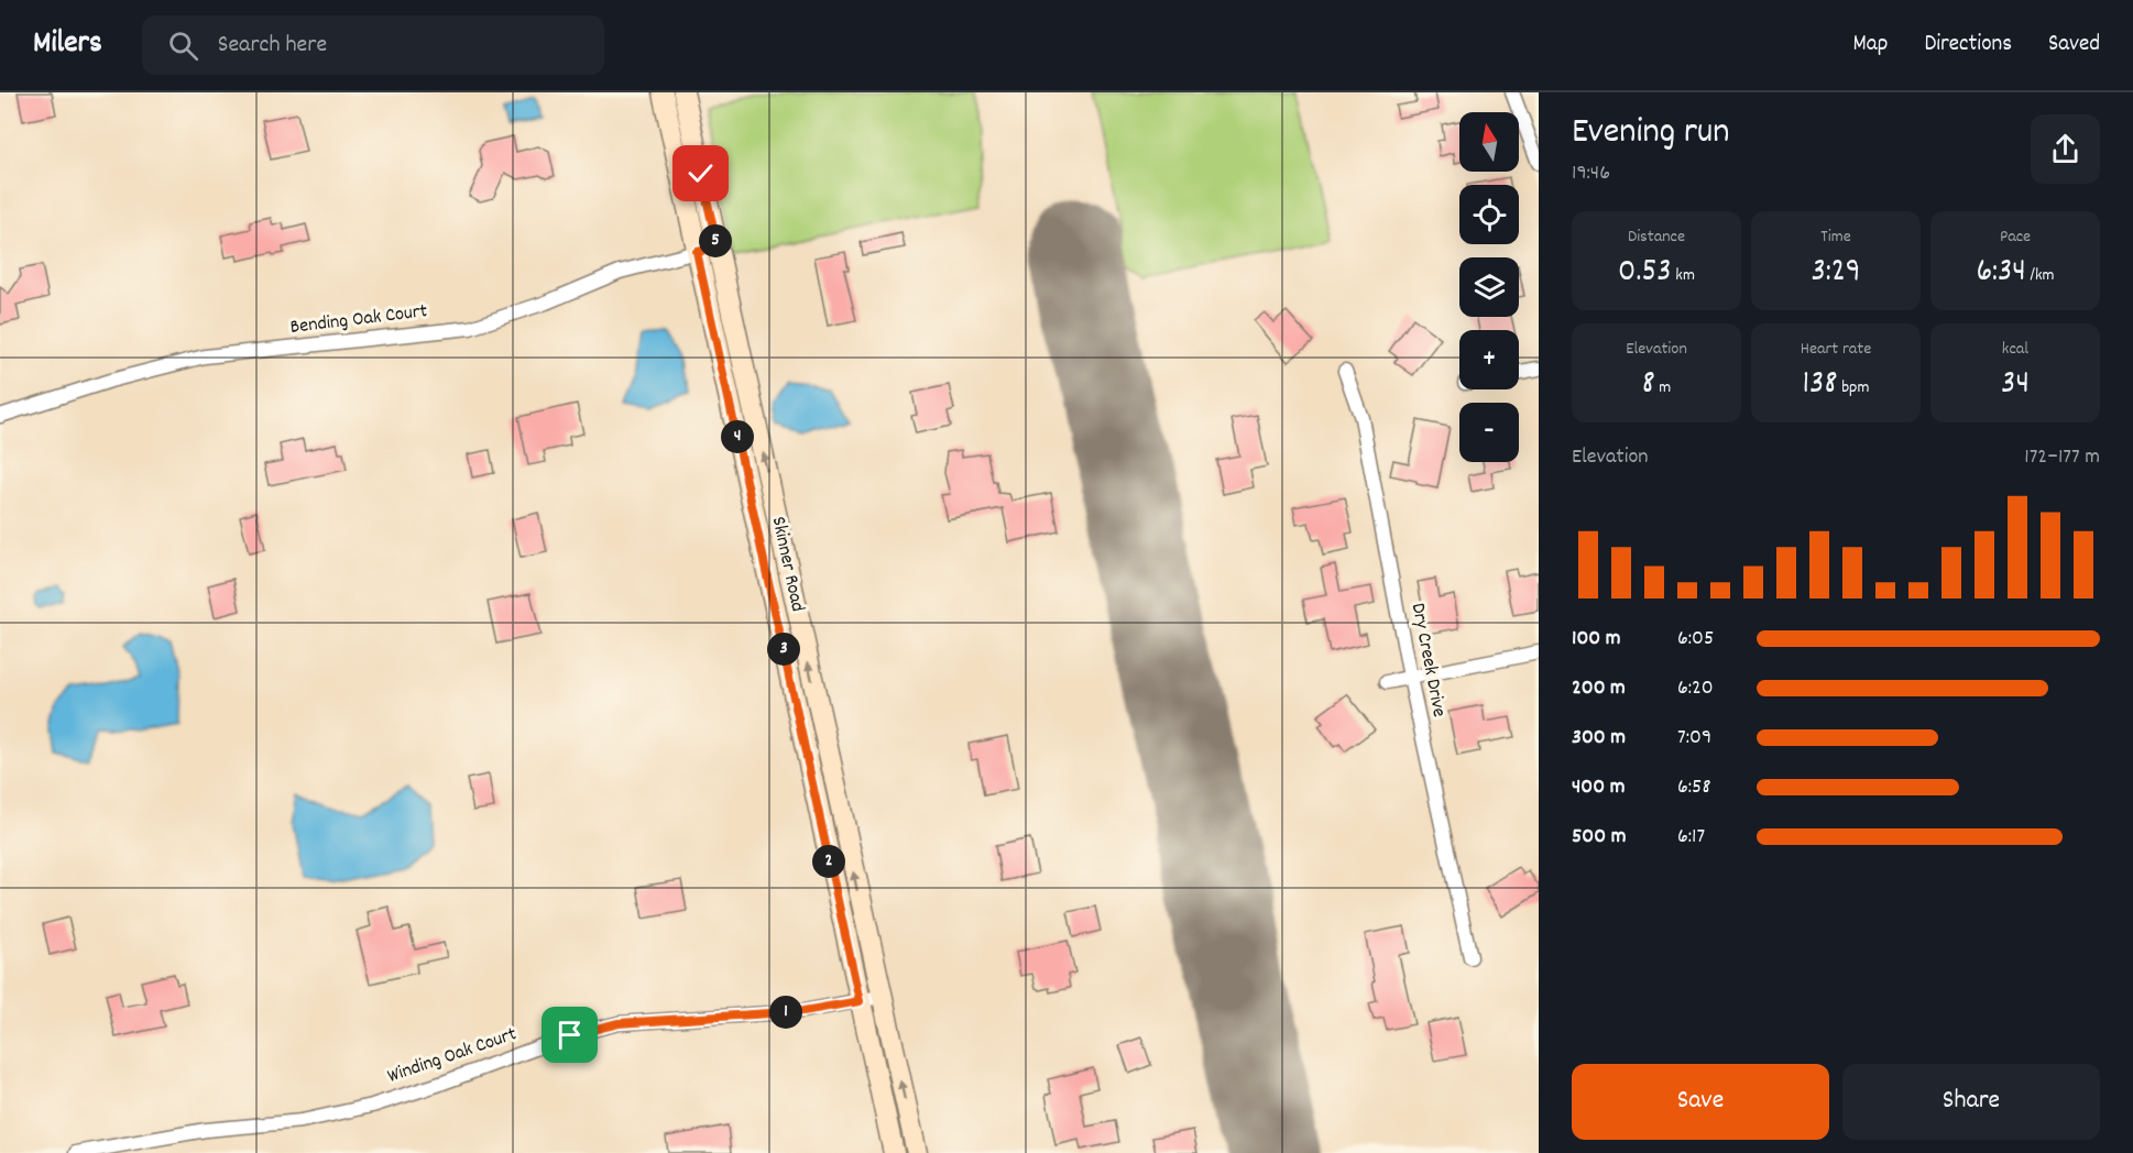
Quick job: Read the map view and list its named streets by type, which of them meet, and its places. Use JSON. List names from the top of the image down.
{
  "streets": {
    "street": [
      "Bending Oak Court",
      "Skinner Road",
      "Dry Creek Drive",
      "Winding Oak Court"
    ]
  },
  "crossings": [
    ["Bending Oak Court", "Skinner Road"],
    ["Skinner Road", "Winding Oak Court"]
  ],
  "north": "top",
  "page": {
    "header": "Milers",
    "search": "Search here",
    "nav": ["Map", "Directions", "Saved"],
    "heading": ["Evening run", "19:46"],
    "map_buttons": ["+", "−"],
    "stats": [
      ["Distance", "0.53 km"],
      ["Time", "3:29"],
      ["Pace", "6:34 /km"],
      ["Elevation", "8 m"],
      ["Heart rate", "138 bpm"],
      ["kcal", "34"]
    ],
    "pins": [
      "5",
      "4",
      "3",
      "2",
      "1"
    ],
    "chart": ["Elevation", "172–177 m"],
    "list": [
      {
        "name": "100 m",
        "note": "6:05"
      },
      {
        "name": "200 m",
        "note": "6:20"
      },
      {
        "name": "300 m",
        "note": "7:09"
      },
      {
        "name": "400 m",
        "note": "6:58"
      },
      {
        "name": "500 m",
        "note": "6:17"
      }
    ],
    "buttons": ["Save", "Share"]
  }
}
